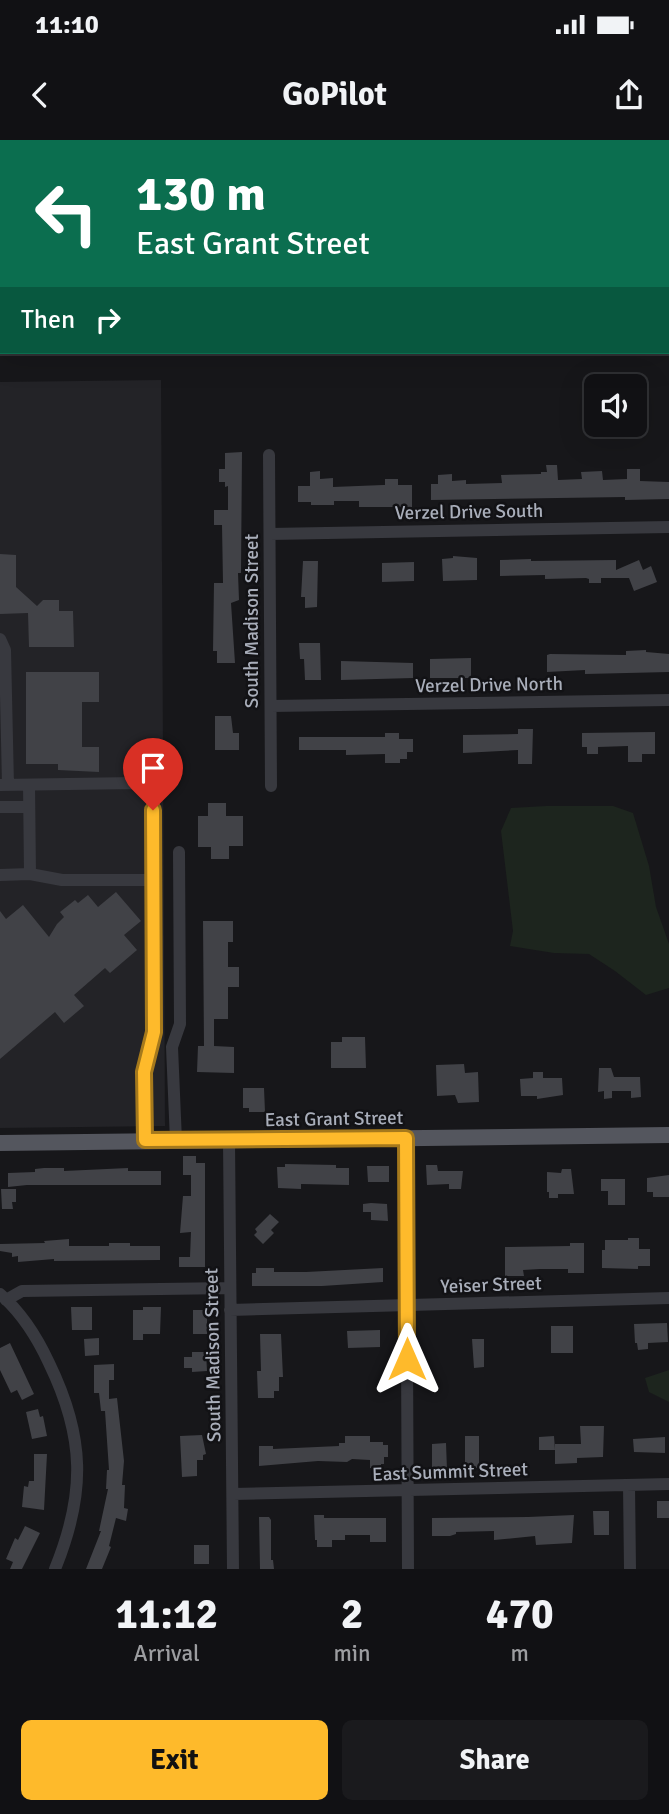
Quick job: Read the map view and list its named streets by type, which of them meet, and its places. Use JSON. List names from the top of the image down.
{
  "streets": {
    "main road": ["East Grant Street"],
    "street": [
      "Verzel Drive South",
      "South Madison Street",
      "Verzel Drive North",
      "Yeiser Street",
      "East Summit Street"
    ]
  },
  "crossings": [
    ["Verzel Drive South", "South Madison Street"],
    ["South Madison Street", "Verzel Drive North"],
    ["South Madison Street", "East Grant Street"],
    ["South Madison Street", "Yeiser Street"],
    ["South Madison Street", "East Summit Street"]
  ],
  "page": {
    "status": "11:10",
    "header": "GoPilot",
    "turn": ["130 m", "East Grant Street"],
    "then": "Then",
    "eta": [
      "11:12",
      "Arrival",
      "2",
      "min",
      "470",
      "m"
    ],
    "buttons": ["Exit", "Share"]
  }
}
